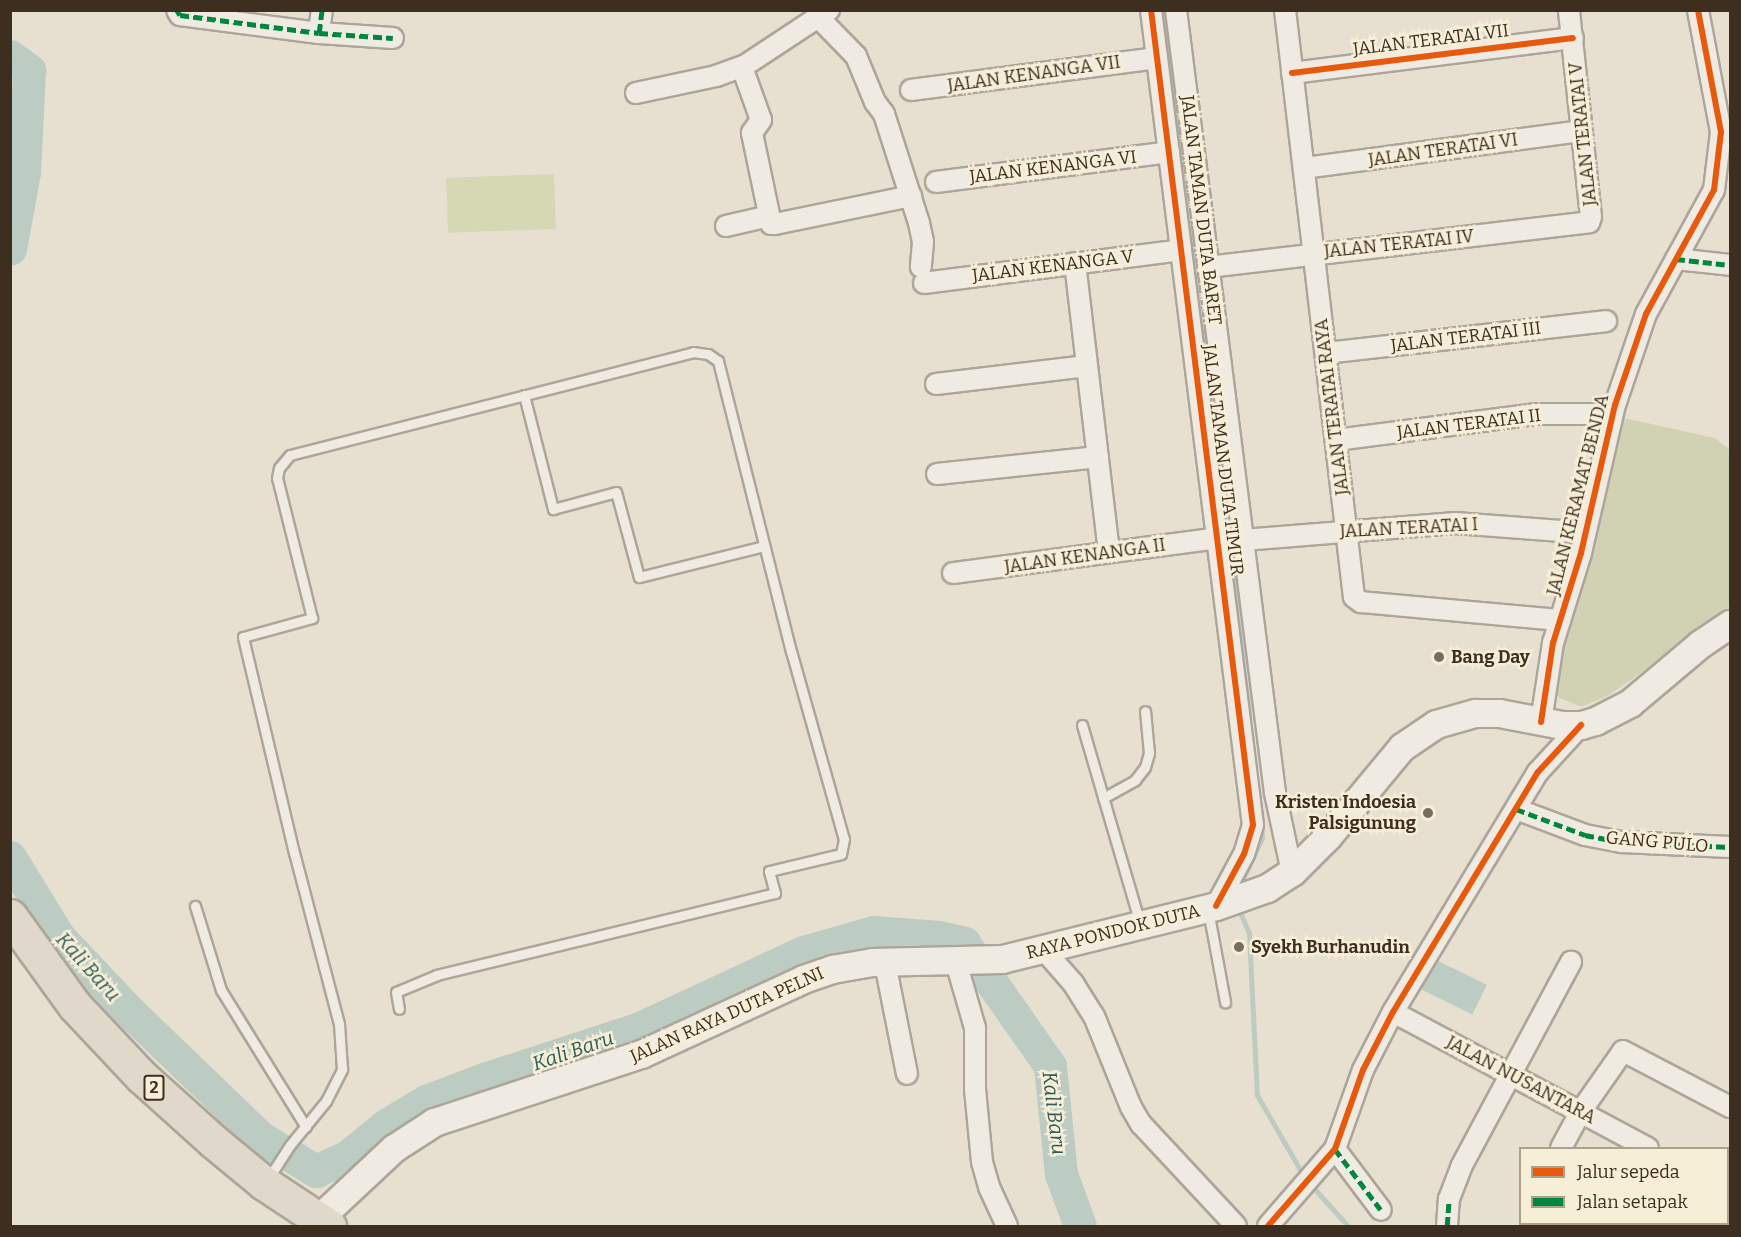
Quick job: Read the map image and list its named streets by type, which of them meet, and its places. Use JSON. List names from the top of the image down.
{
  "streets": {
    "highway": ["2"],
    "main road": ["RAYA PONDOK DUTA", "JALAN RAYA DUTA PELNI"],
    "street": [
      "JALAN TERATAI VII",
      "JALAN KENANGA VII",
      "JALAN TERATAI V",
      "JALAN TERATAI VI",
      "JALAN KENANGA VI",
      "JALAN TAMAN DUTA BARET",
      "JALAN TERATAI IV",
      "JALAN KENANGA V",
      "JALAN TERATAI III",
      "JALAN TERATAI RAYA",
      "JALAN TERATAI II",
      "JALAN TAMAN DUTA TIMUR",
      "JALAN KERAMAT BENDA",
      "JALAN TERATAI I",
      "JALAN KENANGA II",
      "GANG PULO",
      "JALAN NUSANTARA"
    ]
  },
  "crossings": [
    ["JALAN TERATAI VII", "JALAN TERATAI V"],
    ["JALAN TERATAI VII", "JALAN TERATAI RAYA"],
    ["JALAN KENANGA VII", "JALAN TAMAN DUTA TIMUR"],
    ["JALAN TERATAI V", "JALAN TERATAI VI"],
    ["JALAN TERATAI V", "JALAN TERATAI IV"],
    ["JALAN TERATAI VI", "JALAN TERATAI RAYA"],
    ["JALAN KENANGA VI", "JALAN TAMAN DUTA TIMUR"],
    ["JALAN TAMAN DUTA BARET", "JALAN TERATAI IV"],
    ["JALAN TAMAN DUTA BARET", "JALAN TERATAI I"],
    ["JALAN TAMAN DUTA BARET", "RAYA PONDOK DUTA"],
    ["JALAN TERATAI IV", "JALAN TERATAI RAYA"],
    ["JALAN KENANGA V", "JALAN TAMAN DUTA TIMUR"],
    ["JALAN TERATAI III", "JALAN TERATAI RAYA"],
    ["JALAN TERATAI RAYA", "JALAN TERATAI II"],
    ["JALAN TERATAI RAYA", "JALAN KERAMAT BENDA"],
    ["JALAN TERATAI RAYA", "JALAN TERATAI I"],
    ["JALAN TAMAN DUTA TIMUR", "JALAN KENANGA II"],
    ["JALAN TAMAN DUTA TIMUR", "RAYA PONDOK DUTA"],
    ["JALAN KERAMAT BENDA", "RAYA PONDOK DUTA"],
    ["RAYA PONDOK DUTA", "JALAN RAYA DUTA PELNI"],
    ["JALAN RAYA DUTA PELNI", "2"]
  ],
  "water": ["Kali Baru"],
  "places": ["Bang Day", "Kristen Indoesia Palsigunung", "Syekh Burhanudin"],
  "legend": ["Jalur sepeda", "Jalan setapak"]
}
